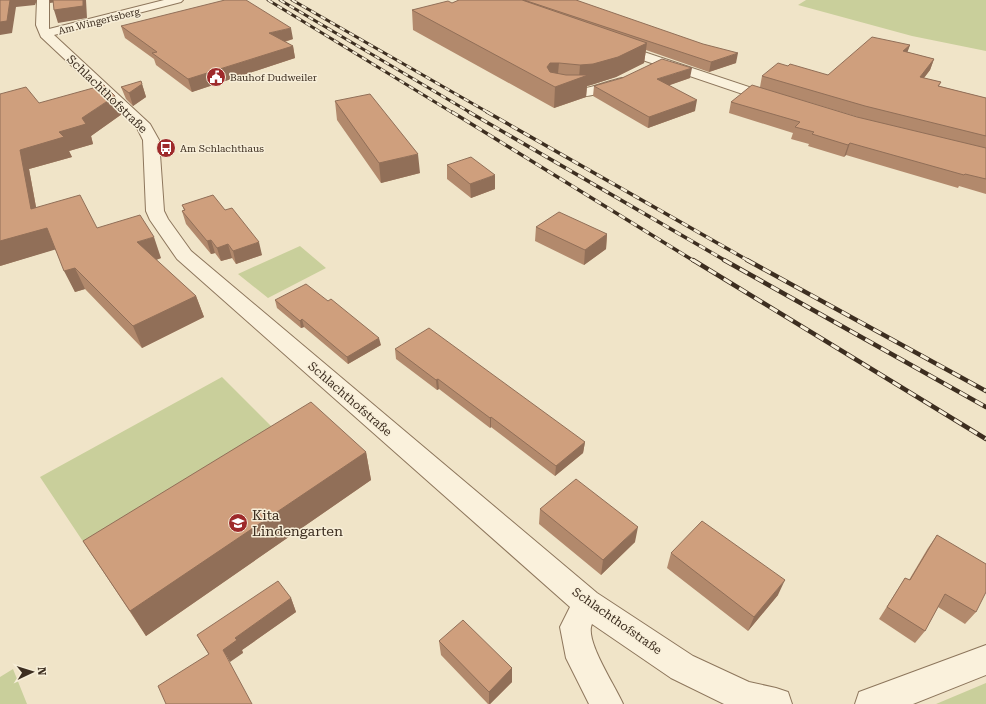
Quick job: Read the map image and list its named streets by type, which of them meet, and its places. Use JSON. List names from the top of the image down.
{
  "streets": {
    "street": ["Am Wingertsberg", "Schlachthofstraße"]
  },
  "crossings": [
    ["Am Wingertsberg", "Schlachthofstraße"]
  ],
  "places": {
    "public building": ["Bauhof Dudweiler"],
    "bus stop": ["Am Schlachthaus"],
    "school or university": ["Kita Lindengarten"]
  },
  "north": "right"
}
